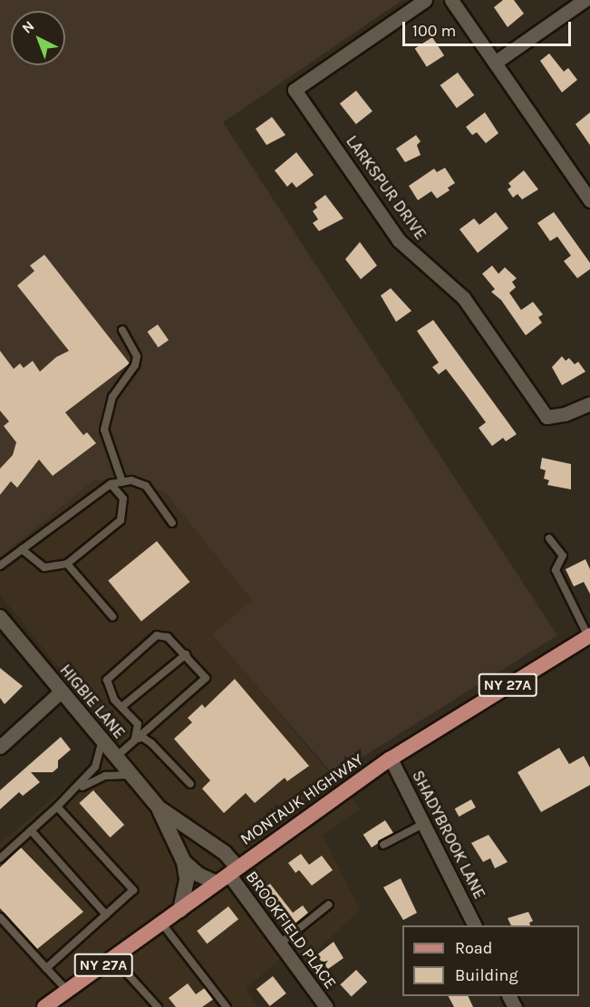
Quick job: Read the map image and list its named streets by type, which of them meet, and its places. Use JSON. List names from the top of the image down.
{
  "streets": {
    "main road": ["NY 27A", "HIGBIE LANE", "MONTAUK HIGHWAY"],
    "street": ["LARKSPUR DRIVE", "SHADYBROOK LANE", "BROOKFIELD PLACE"]
  },
  "crossings": [
    ["HIGBIE LANE", "MONTAUK HIGHWAY"],
    ["HIGBIE LANE", "BROOKFIELD PLACE"],
    ["MONTAUK HIGHWAY", "SHADYBROOK LANE"],
    ["MONTAUK HIGHWAY", "BROOKFIELD PLACE"]
  ],
  "legend": ["Road", "Building"],
  "scale_bar": "100 m",
  "north": "top left"
}
